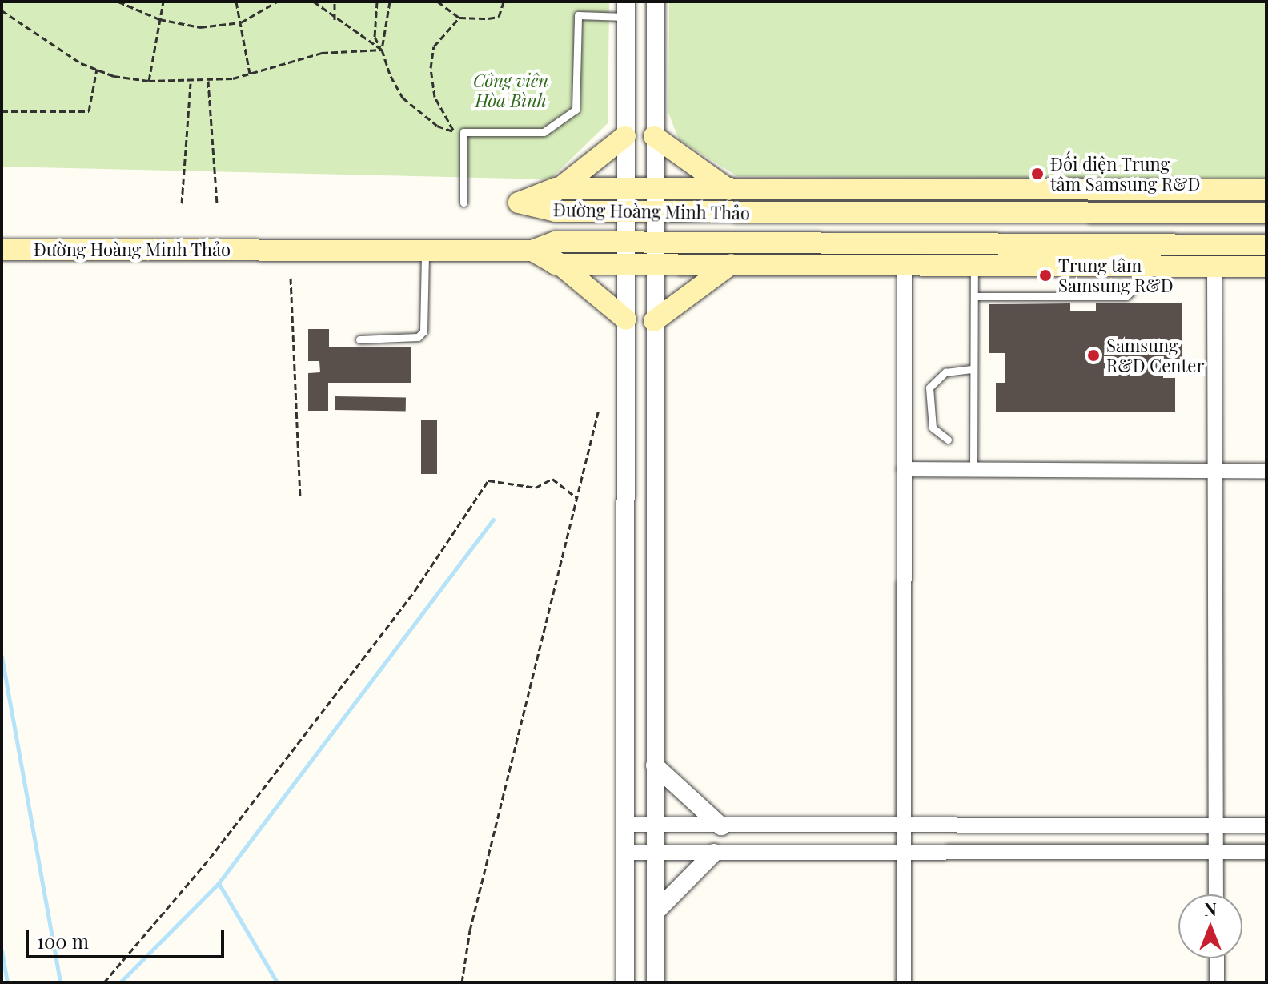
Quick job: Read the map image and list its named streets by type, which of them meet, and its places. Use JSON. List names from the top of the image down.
{
  "streets": {
    "main road": ["Đường Hoàng Minh Thảo"]
  },
  "parks": ["Công viên Hòa Bình"],
  "places": ["Đối diện Trung tâm Samsung R&D", "Trung tâm Samsung R&D", "Samsung R&D Center"],
  "scale_bar": "100 m",
  "north": "top"
}
